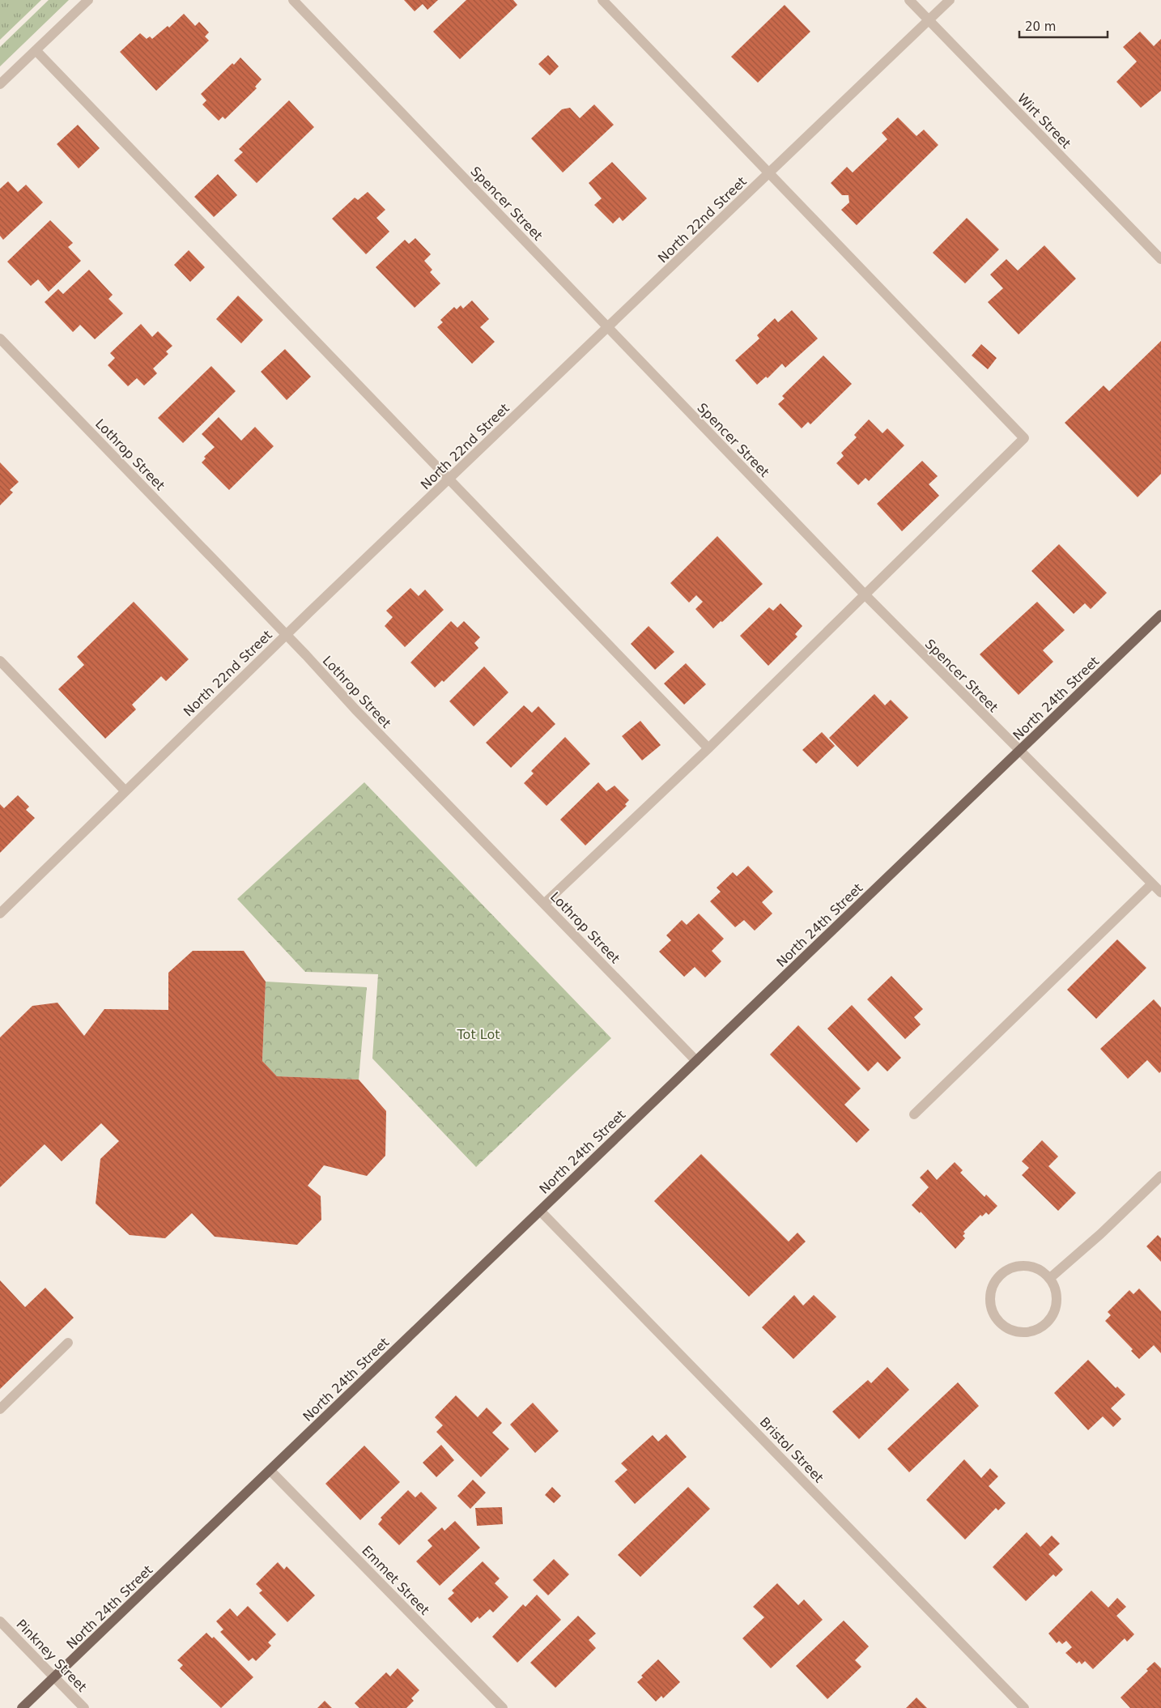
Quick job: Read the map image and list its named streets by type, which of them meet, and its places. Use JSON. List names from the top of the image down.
{
  "streets": {
    "main road": ["North 24th Street"],
    "street": [
      "Wirt Street",
      "Spencer Street",
      "North 22nd Street",
      "Lothrop Street",
      "Bristol Street",
      "Emmet Street",
      "Pinkney Street"
    ]
  },
  "crossings": [
    ["Wirt Street", "North 22nd Street"],
    ["Spencer Street", "North 22nd Street"],
    ["Spencer Street", "North 24th Street"],
    ["North 22nd Street", "Lothrop Street"],
    ["Lothrop Street", "North 24th Street"],
    ["North 24th Street", "Bristol Street"],
    ["North 24th Street", "Emmet Street"],
    ["North 24th Street", "Pinkney Street"]
  ],
  "parks": ["Tot Lot"],
  "scale_bar": "20 m"
}
